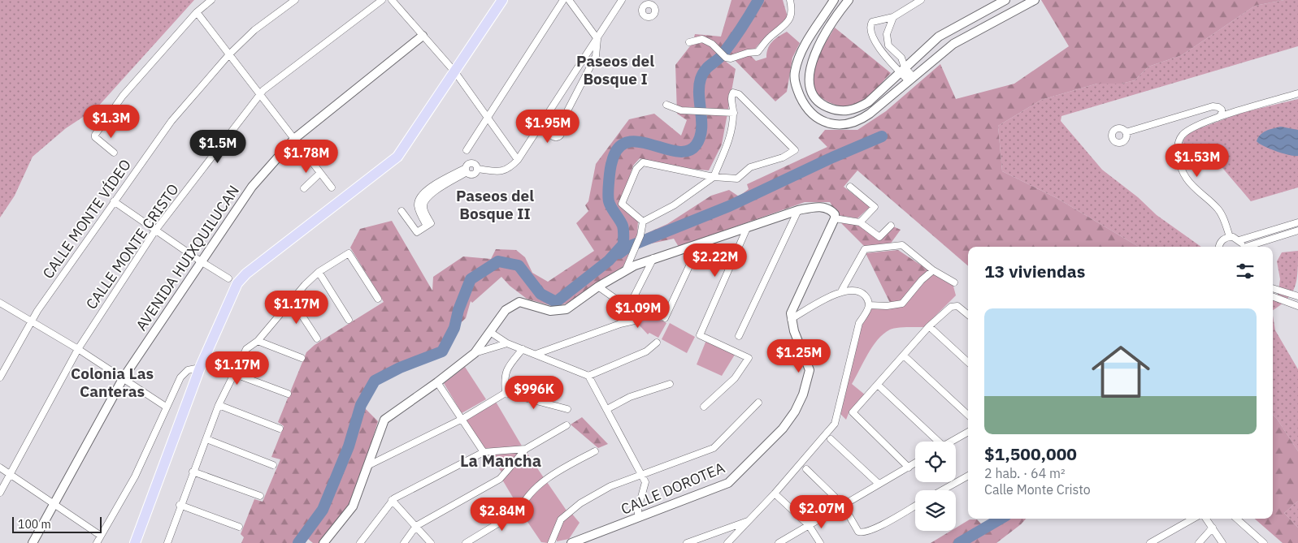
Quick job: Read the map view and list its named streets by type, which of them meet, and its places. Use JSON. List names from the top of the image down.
{
  "streets": {
    "street": [
      "CALLE MONTE VÍDEO",
      "CALLE MONTE CRISTO",
      "AVENIDA HUIXQUILUCAN",
      "CALLE DOROTEA"
    ]
  },
  "districts": [
    "Paseos del Bosque I",
    "Paseos del Bosque II",
    "Colonia Las Canteras",
    "La Mancha"
  ],
  "scale_bar": "100 m",
  "page": {
    "price": [
      "$1.3M",
      "$1.95M",
      "$1.5M",
      "$1.78M",
      "$1.53M",
      "$2.22M",
      "$1.17M",
      "$1.09M",
      "$1.25M",
      "$1.17M",
      "$996K",
      "$2.07M",
      "$2.84M"
    ],
    "heading": "13 viviendas",
    "list": [
      {
        "name": "$1,500,000",
        "note": "2 hab. · 64 m² · Calle Monte Cristo"
      }
    ],
    "scale": "100 m"
  }
}
